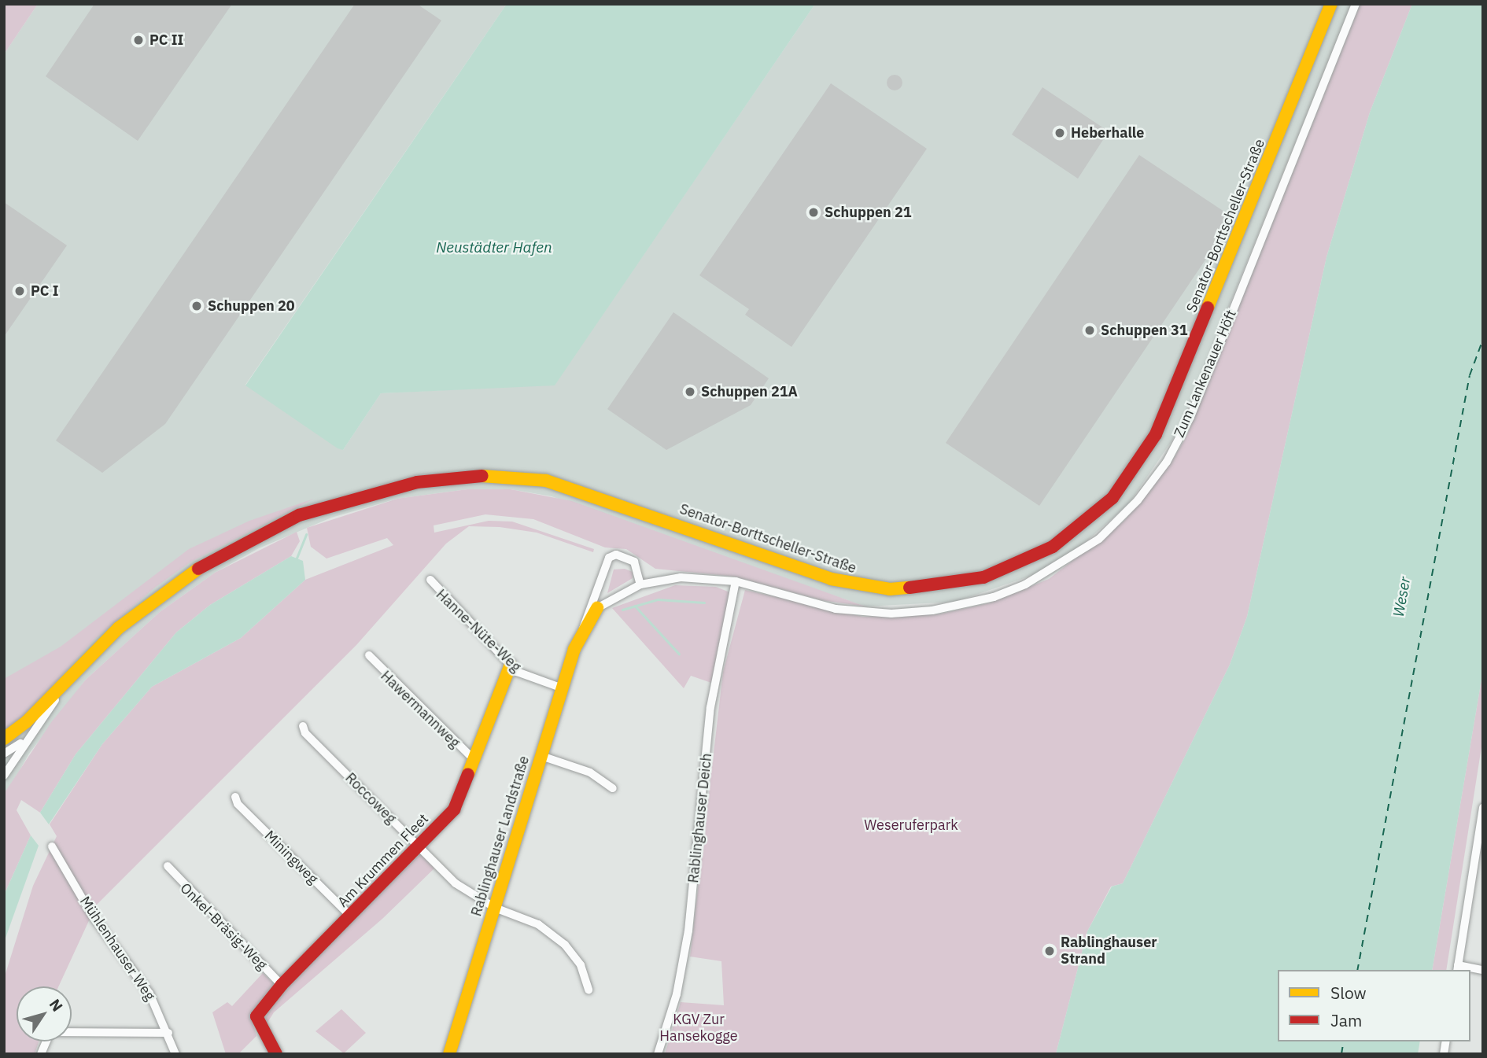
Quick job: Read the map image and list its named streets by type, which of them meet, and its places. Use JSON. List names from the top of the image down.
{
  "streets": {
    "street": [
      "Senator-Borttscheller-Straße",
      "Zum Lankenauer Höft",
      "Hanne-Nüte-Weg",
      "Hawermannweg",
      "Roccoweg",
      "Rablinghauser Deich",
      "Rablinghauser Landstraße",
      "Miningweg",
      "Am Krummen Fleet",
      "Onkel-Bräsig-Weg",
      "Mühlenhauser Weg"
    ]
  },
  "crossings": [
    ["Zum Lankenauer Höft", "Rablinghauser Deich"],
    ["Zum Lankenauer Höft", "Rablinghauser Landstraße"],
    ["Hanne-Nüte-Weg", "Rablinghauser Landstraße"],
    ["Hanne-Nüte-Weg", "Am Krummen Fleet"],
    ["Hawermannweg", "Am Krummen Fleet"],
    ["Roccoweg", "Rablinghauser Landstraße"],
    ["Roccoweg", "Am Krummen Fleet"],
    ["Miningweg", "Am Krummen Fleet"],
    ["Am Krummen Fleet", "Onkel-Bräsig-Weg"]
  ],
  "water": ["Neustädter Hafen", "Weser"],
  "parks": ["Weseruferpark", "KGV Zur Hansekogge"],
  "places": [
    "PC II",
    "Heberhalle",
    "Schuppen 21",
    "PC I",
    "Schuppen 20",
    "Schuppen 31",
    "Schuppen 21A",
    "Rablinghauser Strand"
  ],
  "legend": ["Slow", "Jam"],
  "north": "top right"
}
